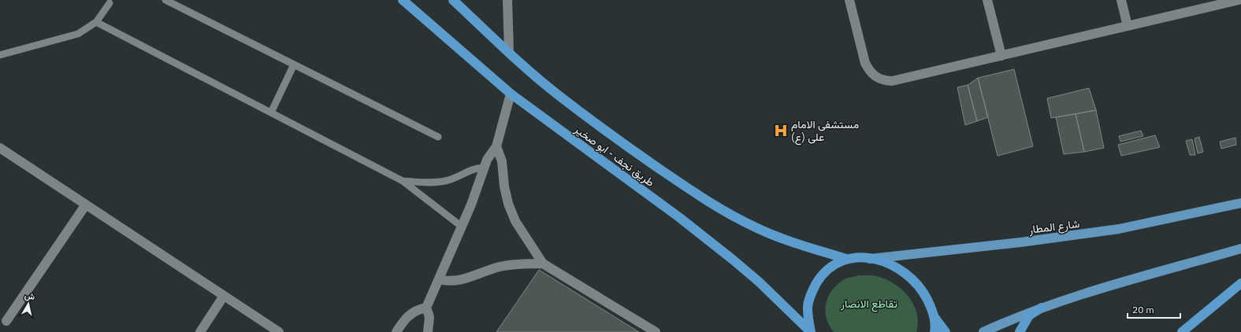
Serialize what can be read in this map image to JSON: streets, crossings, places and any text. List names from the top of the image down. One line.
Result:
{"streets":{"highway":["طريق نجف - ابو صخير"],"main road":["شارع المطار"]},"parks":["تقاطع الانصار"],"places":{"hospital":["مستشفی الامام علی (ع)"]},"scale_bar":"20 m","north":"top"}
